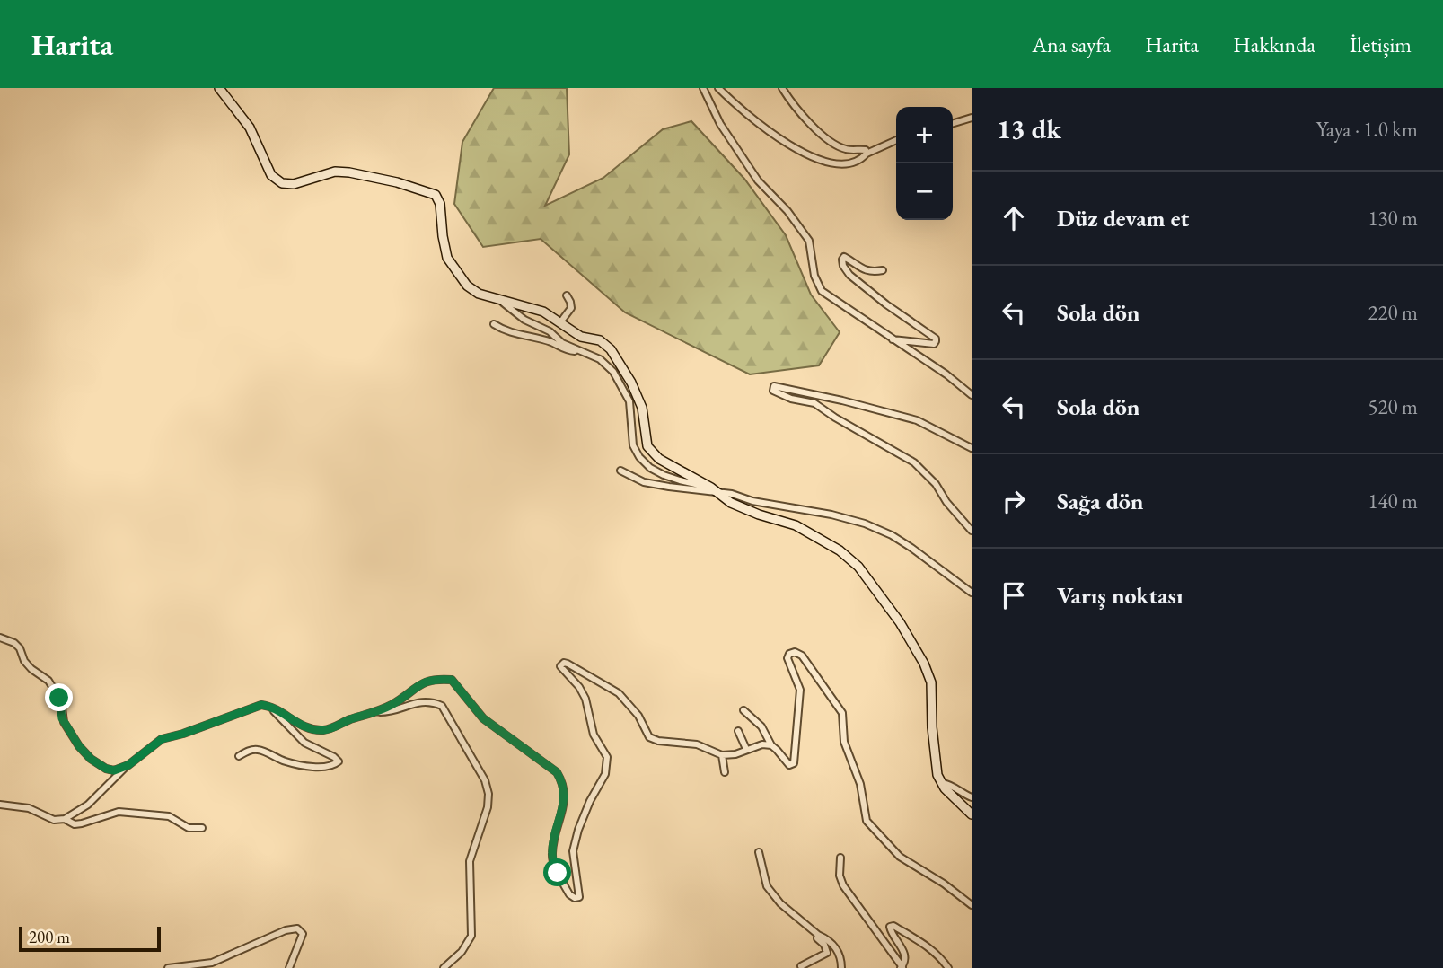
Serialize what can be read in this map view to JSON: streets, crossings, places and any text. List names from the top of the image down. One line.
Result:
{"scale_bar":"200 m","page":{"header":"Harita","nav":["Ana sayfa","Harita","Hakkında","İletişim"],"heading":["13 dk","Yaya · 1.0 km"],"map_buttons":["+","−"],"list":[["Düz devam et","130 m"],["Sola dön","220 m"],["Sola dön","520 m"],["Sağa dön","140 m"],"Varış noktası"],"scale":"200 m"}}
